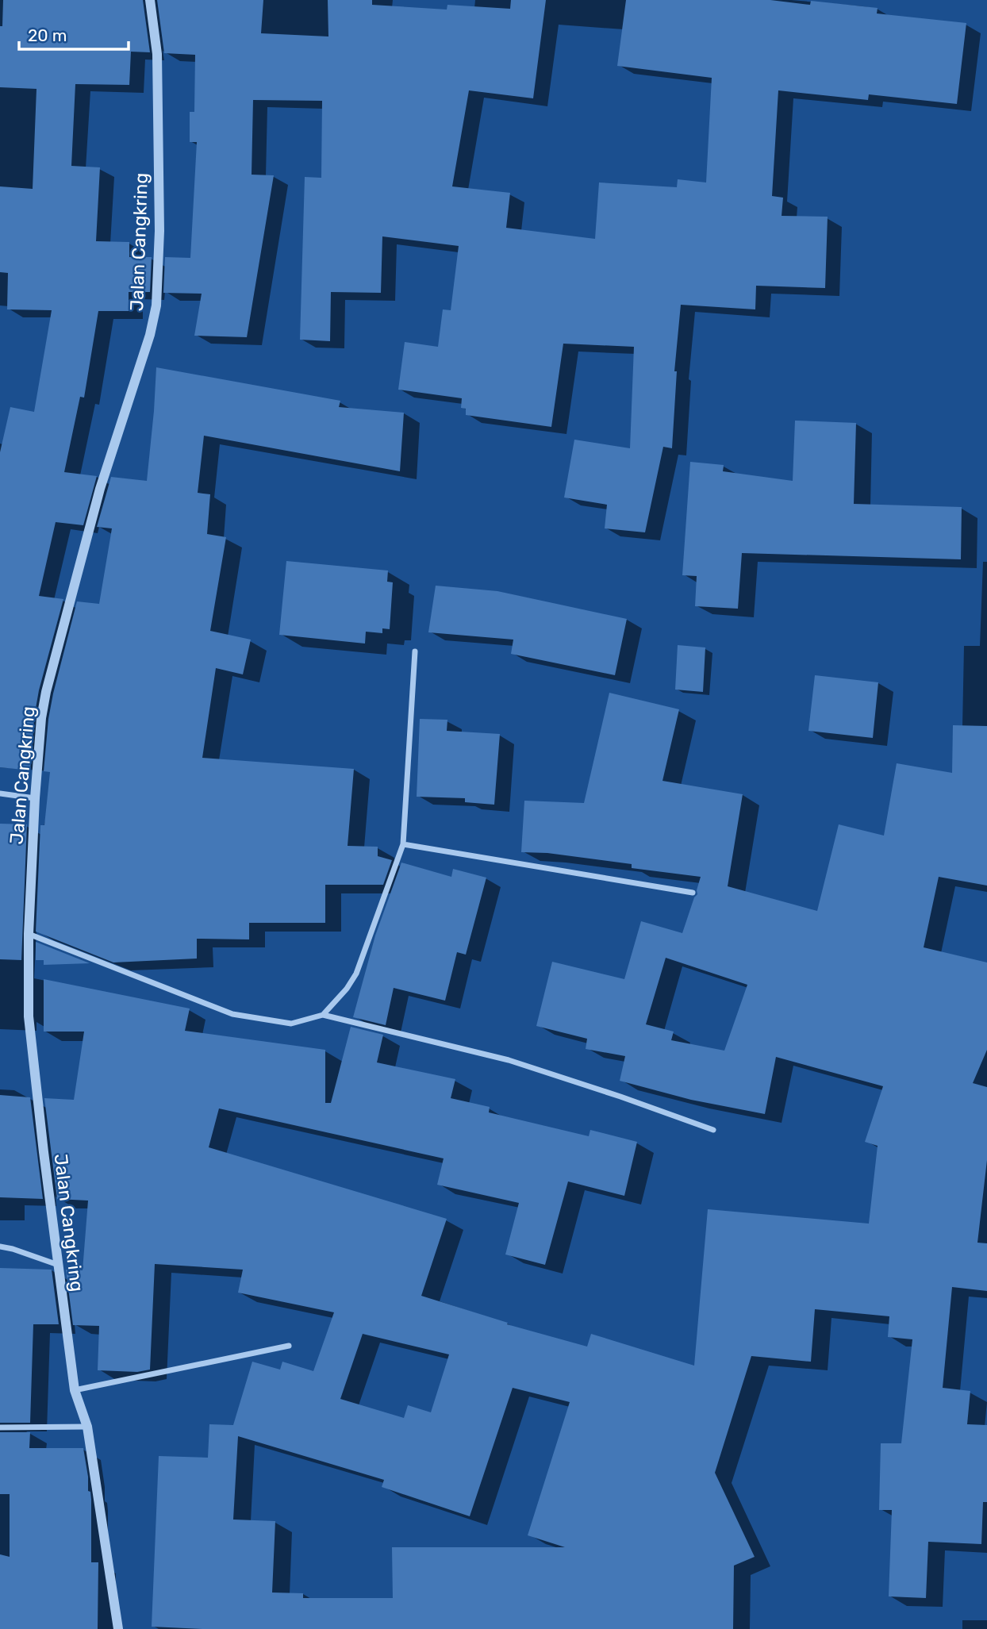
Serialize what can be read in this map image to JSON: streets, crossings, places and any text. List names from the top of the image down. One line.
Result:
{"streets":{"street":["Jalan Cangkring"]},"scale_bar":"20 m"}
